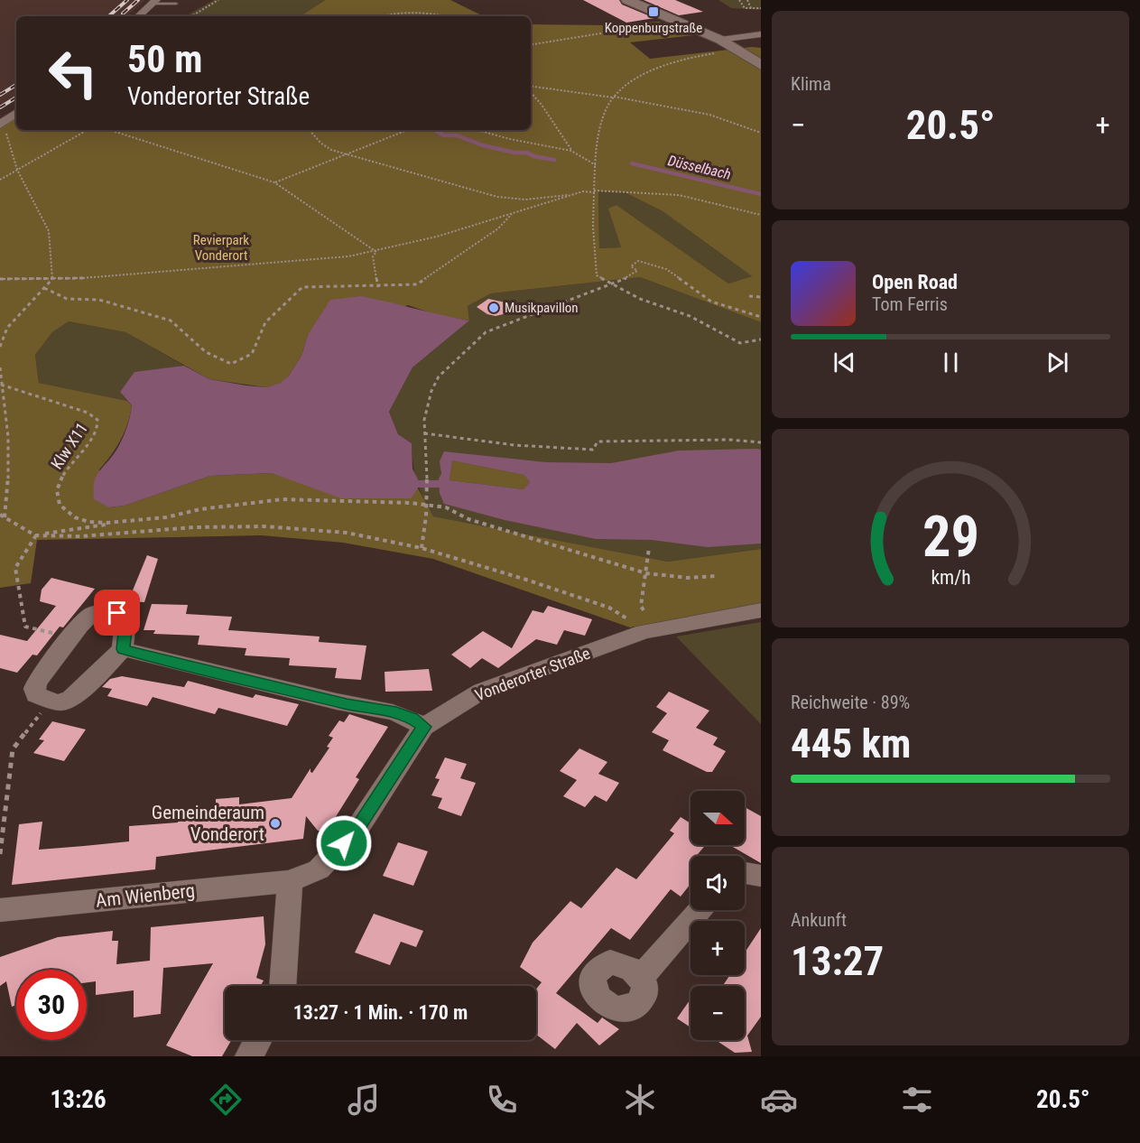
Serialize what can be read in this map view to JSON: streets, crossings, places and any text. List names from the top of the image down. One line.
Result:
{"streets":{"street":["Vonderorter Straße","Am Wienberg"],"path":["Klw X11"]},"crossings":[["Vonderorter Straße","Am Wienberg"]],"water":["Düsselbach"],"parks":["Revierpark Vonderort"],"places":{"transit":["Koppenburgstraße"],"other":["Musikpavillon","Gemeinderaum Vonderort"]},"north":"right","page":{"tile":["Klima",["Reichweite · 89%","445 km"],["Ankunft","13:27"]],"turn":["50 m","Vonderorter Straße"],"heat":["−","20.5°","+"],"song":["Open Road","Tom Ferris"],"map_buttons":["+","−"],"limit":"30","trip":"13:27 · 1 Min. · 170 m","tabs":["13:26","20.5°"],"gauge":["29","km/h"]}}
